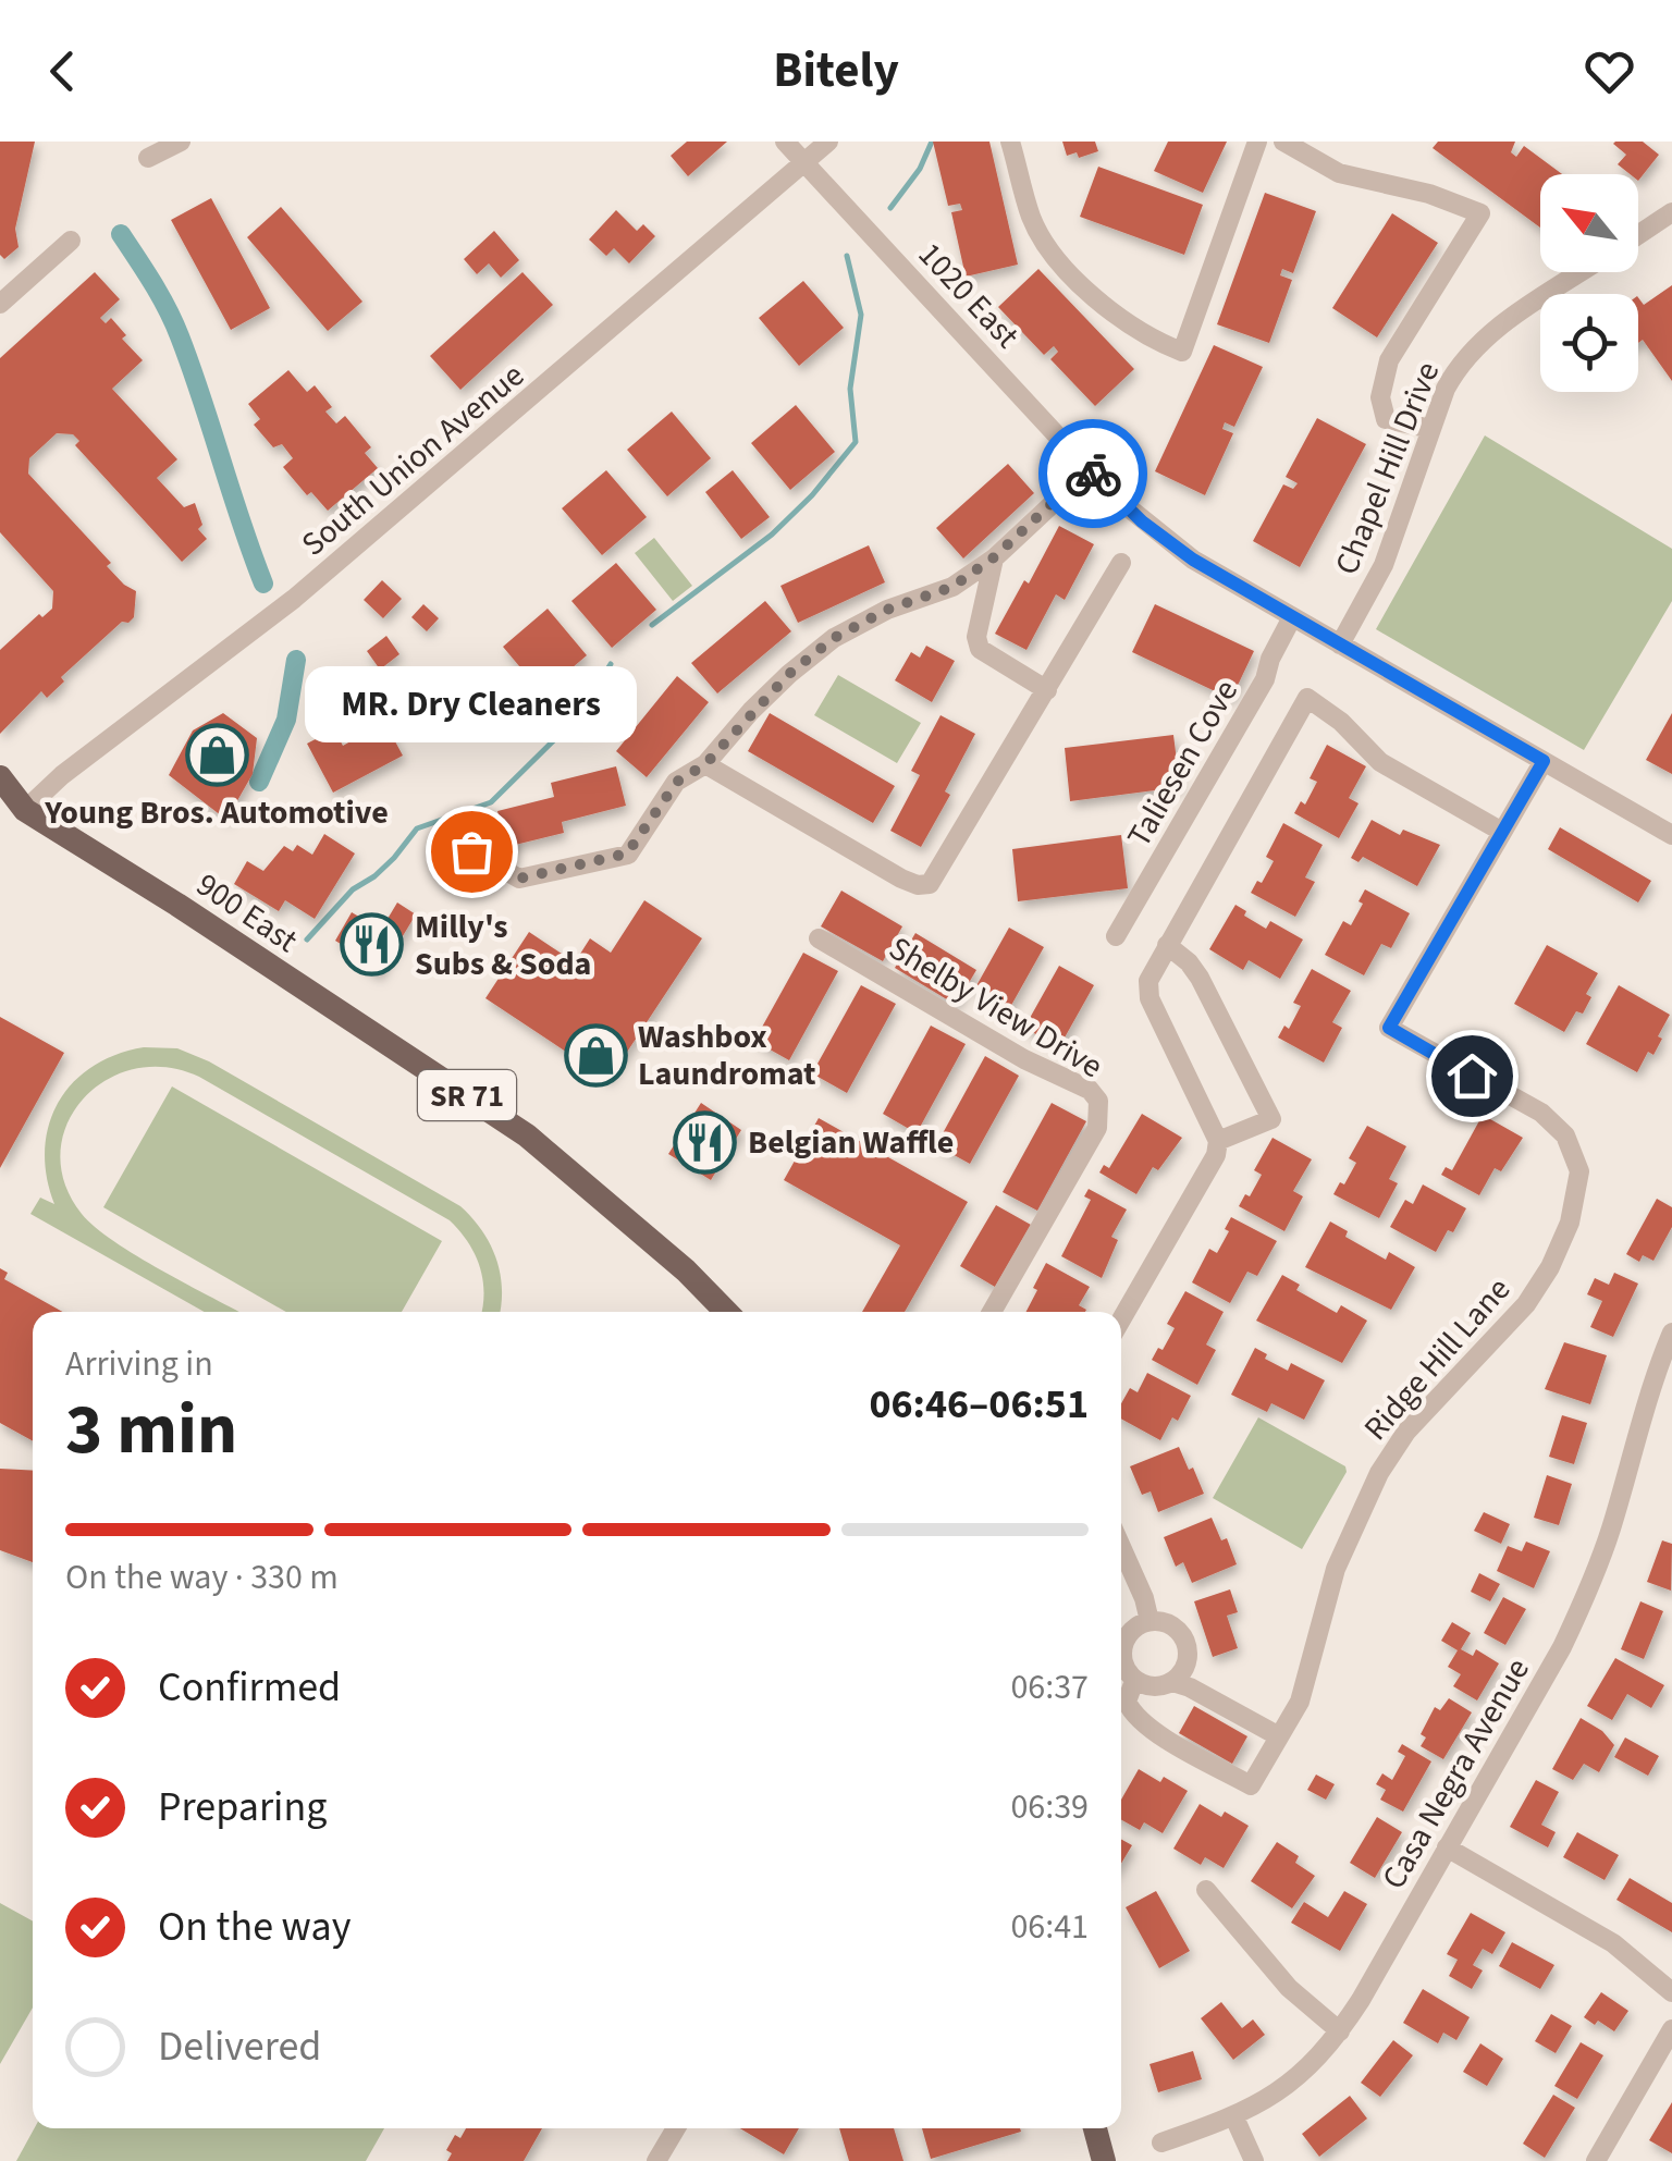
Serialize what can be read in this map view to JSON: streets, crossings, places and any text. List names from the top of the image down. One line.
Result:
{"streets":{"main road":["900 East","SR 71"],"street":["1020 East","South Union Avenue","Chapel Hill Drive","Taliesen Cove","Shelby View Drive","Ridge Hill Lane","Casa Negra Avenue"]},"crossings":[["1020 East","South Union Avenue"],["1020 East","Chapel Hill Drive"],["1020 East","Taliesen Cove"],["1020 East","Ridge Hill Lane"],["South Union Avenue","900 East"]],"places":{"shop":["Young Bros. Automotive","Washbox Laundromat"],"other":["MR. Dry Cleaners"],"restaurant":["Milly's Subs & Soda","Belgian Waffle"]},"north":"top left","page":{"header":"Bitely","bubble":"MR. Dry Cleaners","heading":["3 min","Arriving in","06:46–06:51"],"bar":"On the way · 330 m","list":[["Confirmed","06:37"],["Preparing","06:39"],["On the way","06:41"],"Delivered"]}}
